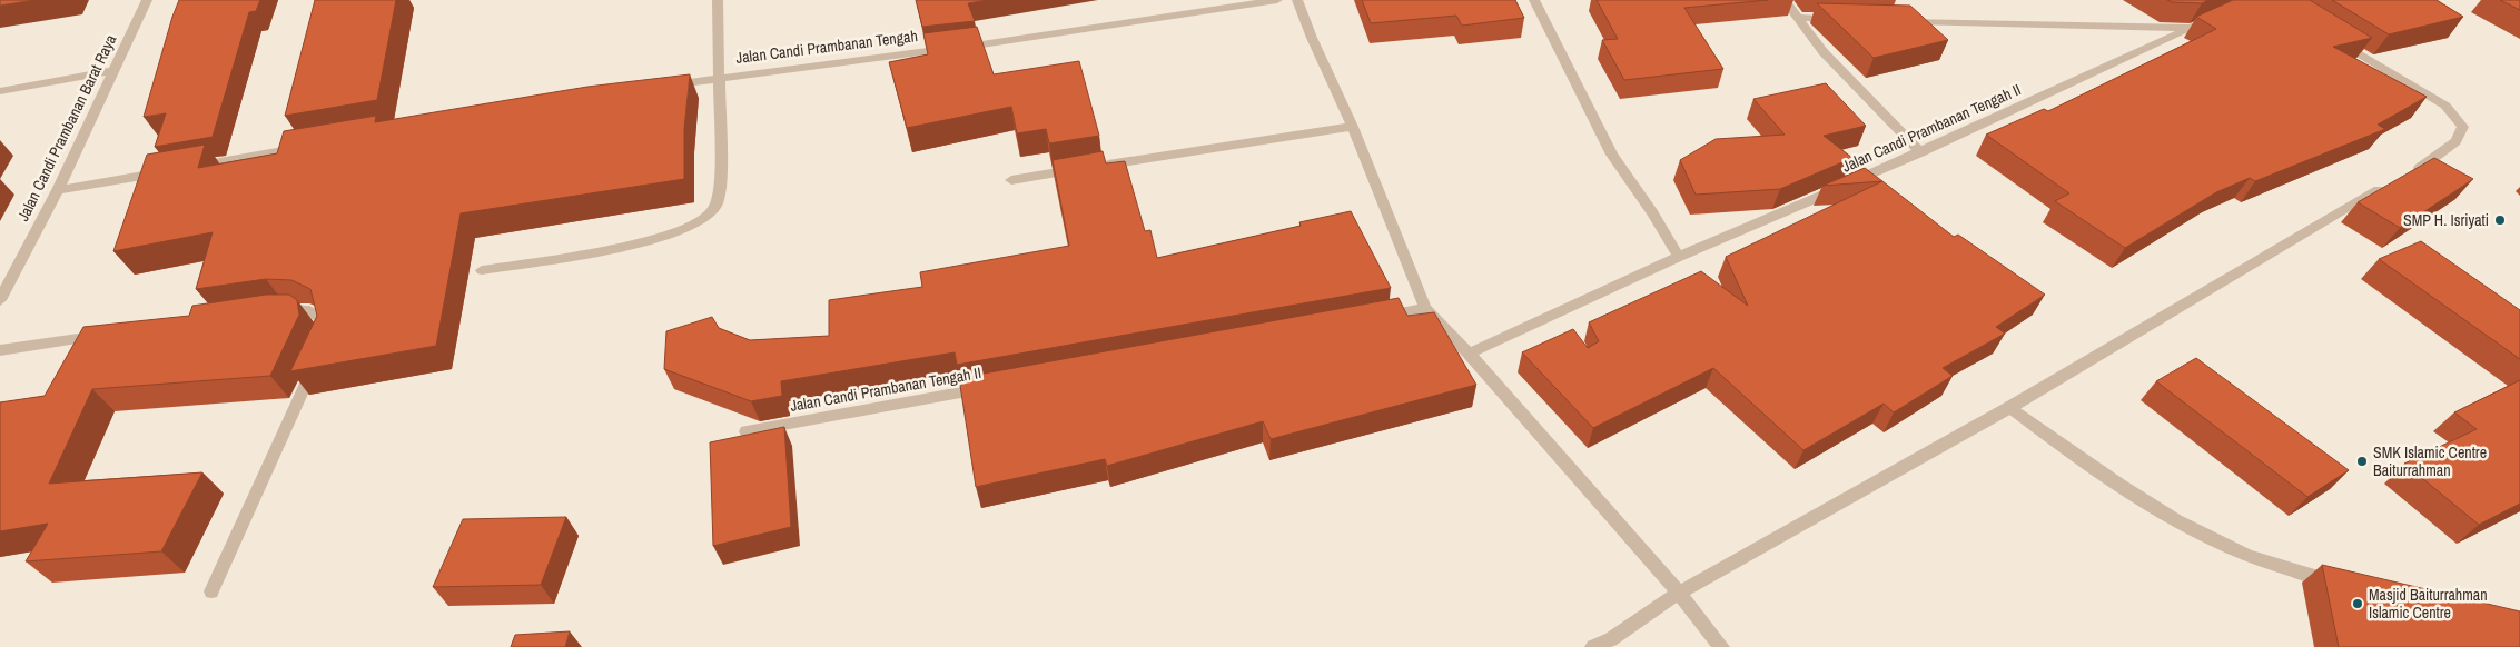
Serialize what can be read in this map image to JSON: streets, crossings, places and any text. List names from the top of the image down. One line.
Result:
{"streets":{"street":["Jalan Candi Prambanan Tengah","Jalan Candi Prambanan Barat Raya","Jalan Candi Prambanan Tengah II"]},"places":["SMP H. Isriyati","SMK Islamic Centre Baiturrahman","Masjid Baiturrahman Islamic Centre"]}
